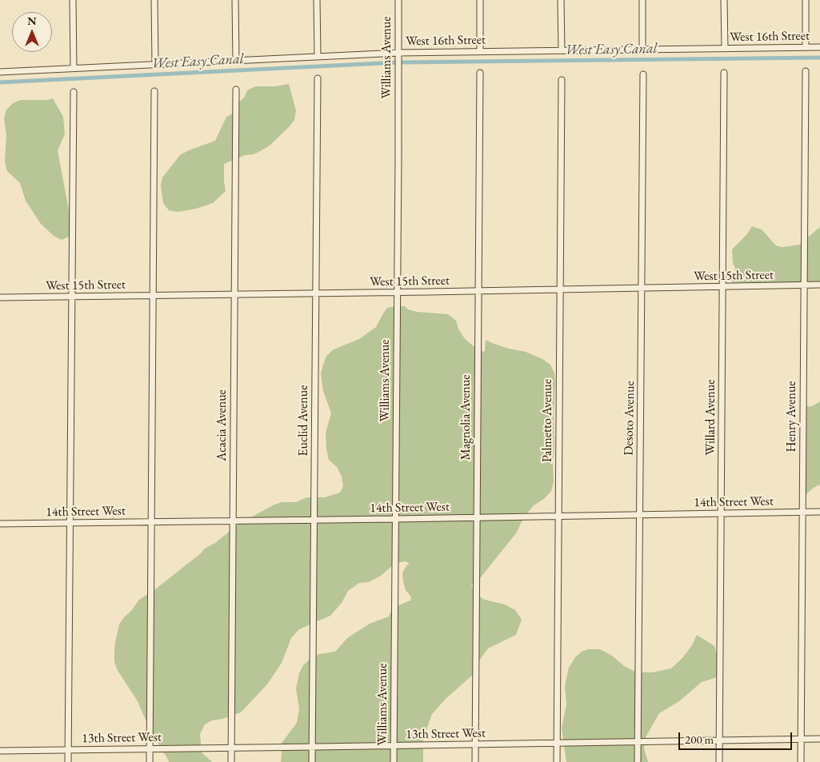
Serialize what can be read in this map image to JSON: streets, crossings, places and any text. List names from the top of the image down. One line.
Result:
{"streets":{"street":["West 16th Street","Williams Avenue","West 15th Street","Henry Avenue","Magnolia Avenue","Willard Avenue","Desoto Avenue","Euclid Avenue","Palmetto Avenue","Acacia Avenue","14th Street West","13th Street West"]},"crossings":[["West 16th Street","Williams Avenue"],["Williams Avenue","West 15th Street"],["Williams Avenue","14th Street West"],["Williams Avenue","13th Street West"],["West 15th Street","Henry Avenue"],["West 15th Street","Magnolia Avenue"],["West 15th Street","Willard Avenue"],["West 15th Street","Desoto Avenue"],["West 15th Street","Euclid Avenue"],["West 15th Street","Palmetto Avenue"],["West 15th Street","Acacia Avenue"],["Henry Avenue","14th Street West"],["Henry Avenue","13th Street West"],["Magnolia Avenue","14th Street West"],["Magnolia Avenue","13th Street West"],["Willard Avenue","14th Street West"],["Willard Avenue","13th Street West"],["Desoto Avenue","14th Street West"],["Desoto Avenue","13th Street West"],["Euclid Avenue","14th Street West"],["Euclid Avenue","13th Street West"],["Palmetto Avenue","14th Street West"],["Palmetto Avenue","13th Street West"],["Acacia Avenue","14th Street West"],["Acacia Avenue","13th Street West"]],"water":["West Easy Canal"],"scale_bar":"200 m","north":"top"}
